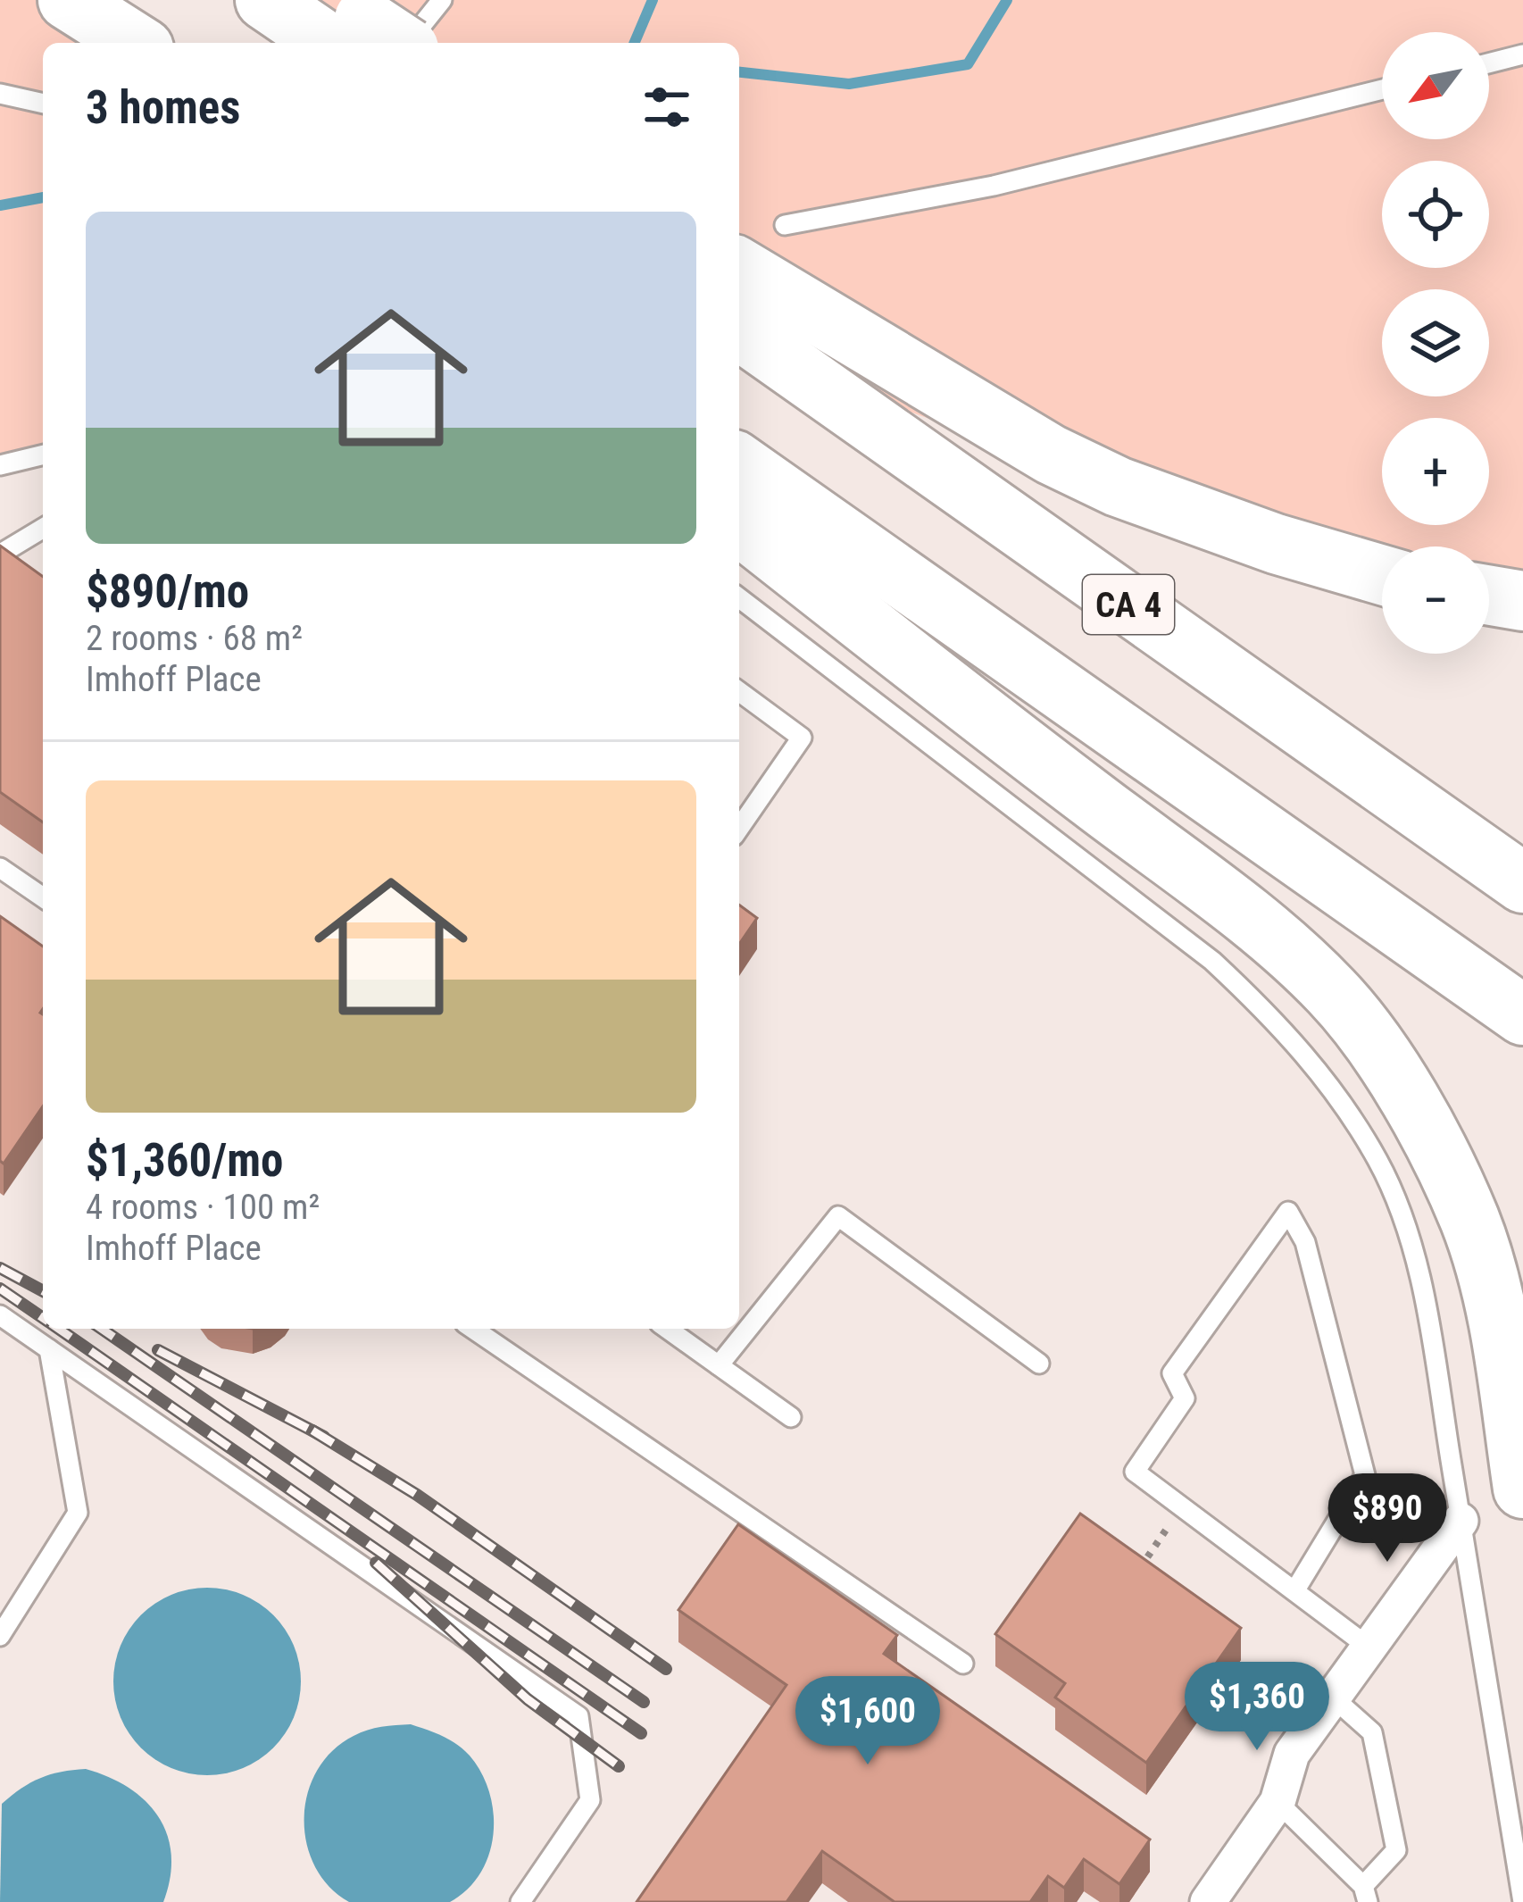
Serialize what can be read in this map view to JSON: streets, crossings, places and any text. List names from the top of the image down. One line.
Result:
{"streets":{"highway":["CA 4"]},"north":"bottom left","page":{"map_buttons":["+","−"],"heading":"3 homes","list":[{"name":"$890/mo","note":"2 rooms · 68 m² · Imhoff Place"},{"name":"$1,360/mo","note":"4 rooms · 100 m² · Imhoff Place"}],"price":["$890","$1,360","$1,600"]}}
